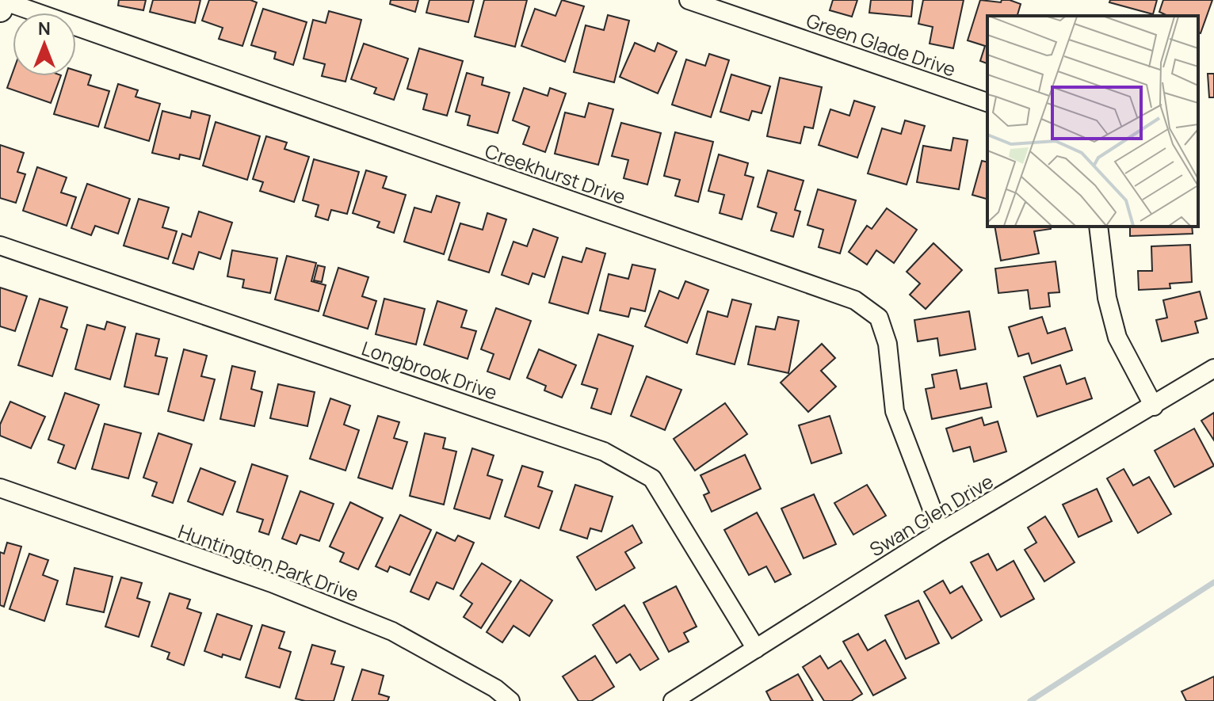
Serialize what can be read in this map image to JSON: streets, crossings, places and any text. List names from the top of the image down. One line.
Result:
{"streets":{"street":["Green Glade Drive","Creekhurst Drive","Longbrook Drive","Swan Glen Drive","Huntington Park Drive"]},"crossings":[["Creekhurst Drive","Swan Glen Drive"],["Longbrook Drive","Swan Glen Drive"]],"north":"top"}
